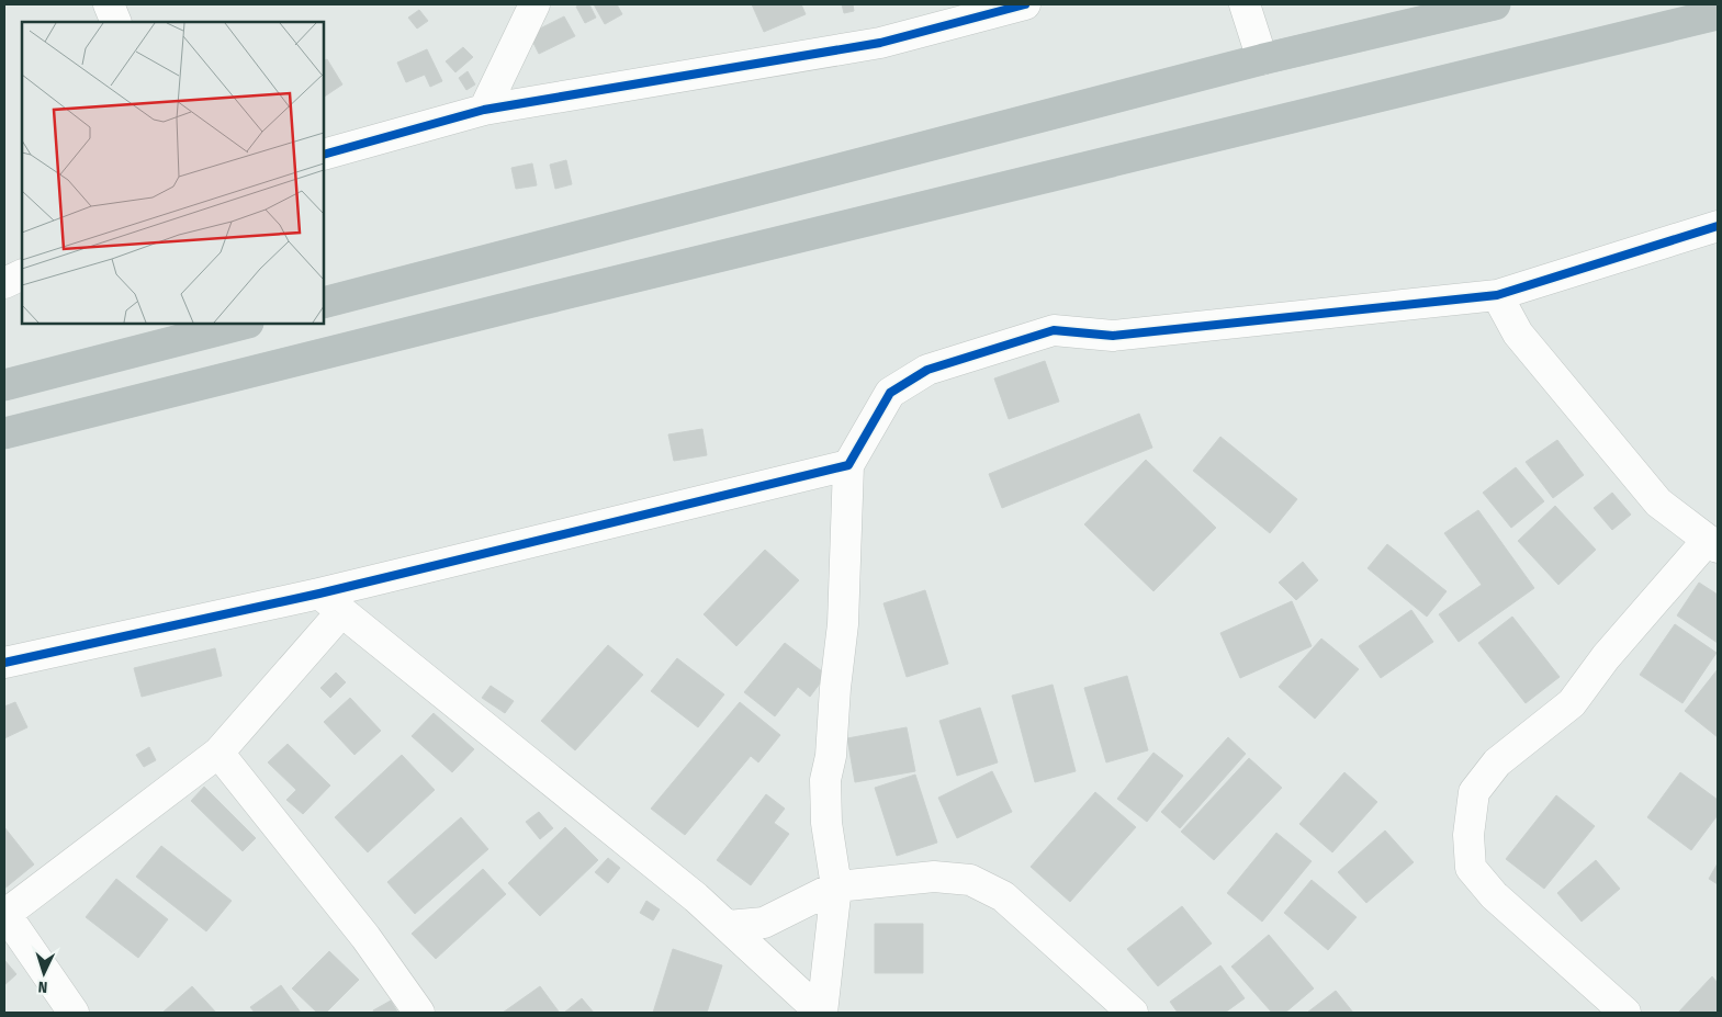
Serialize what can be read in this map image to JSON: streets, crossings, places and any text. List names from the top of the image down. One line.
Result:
{"north":"bottom"}
